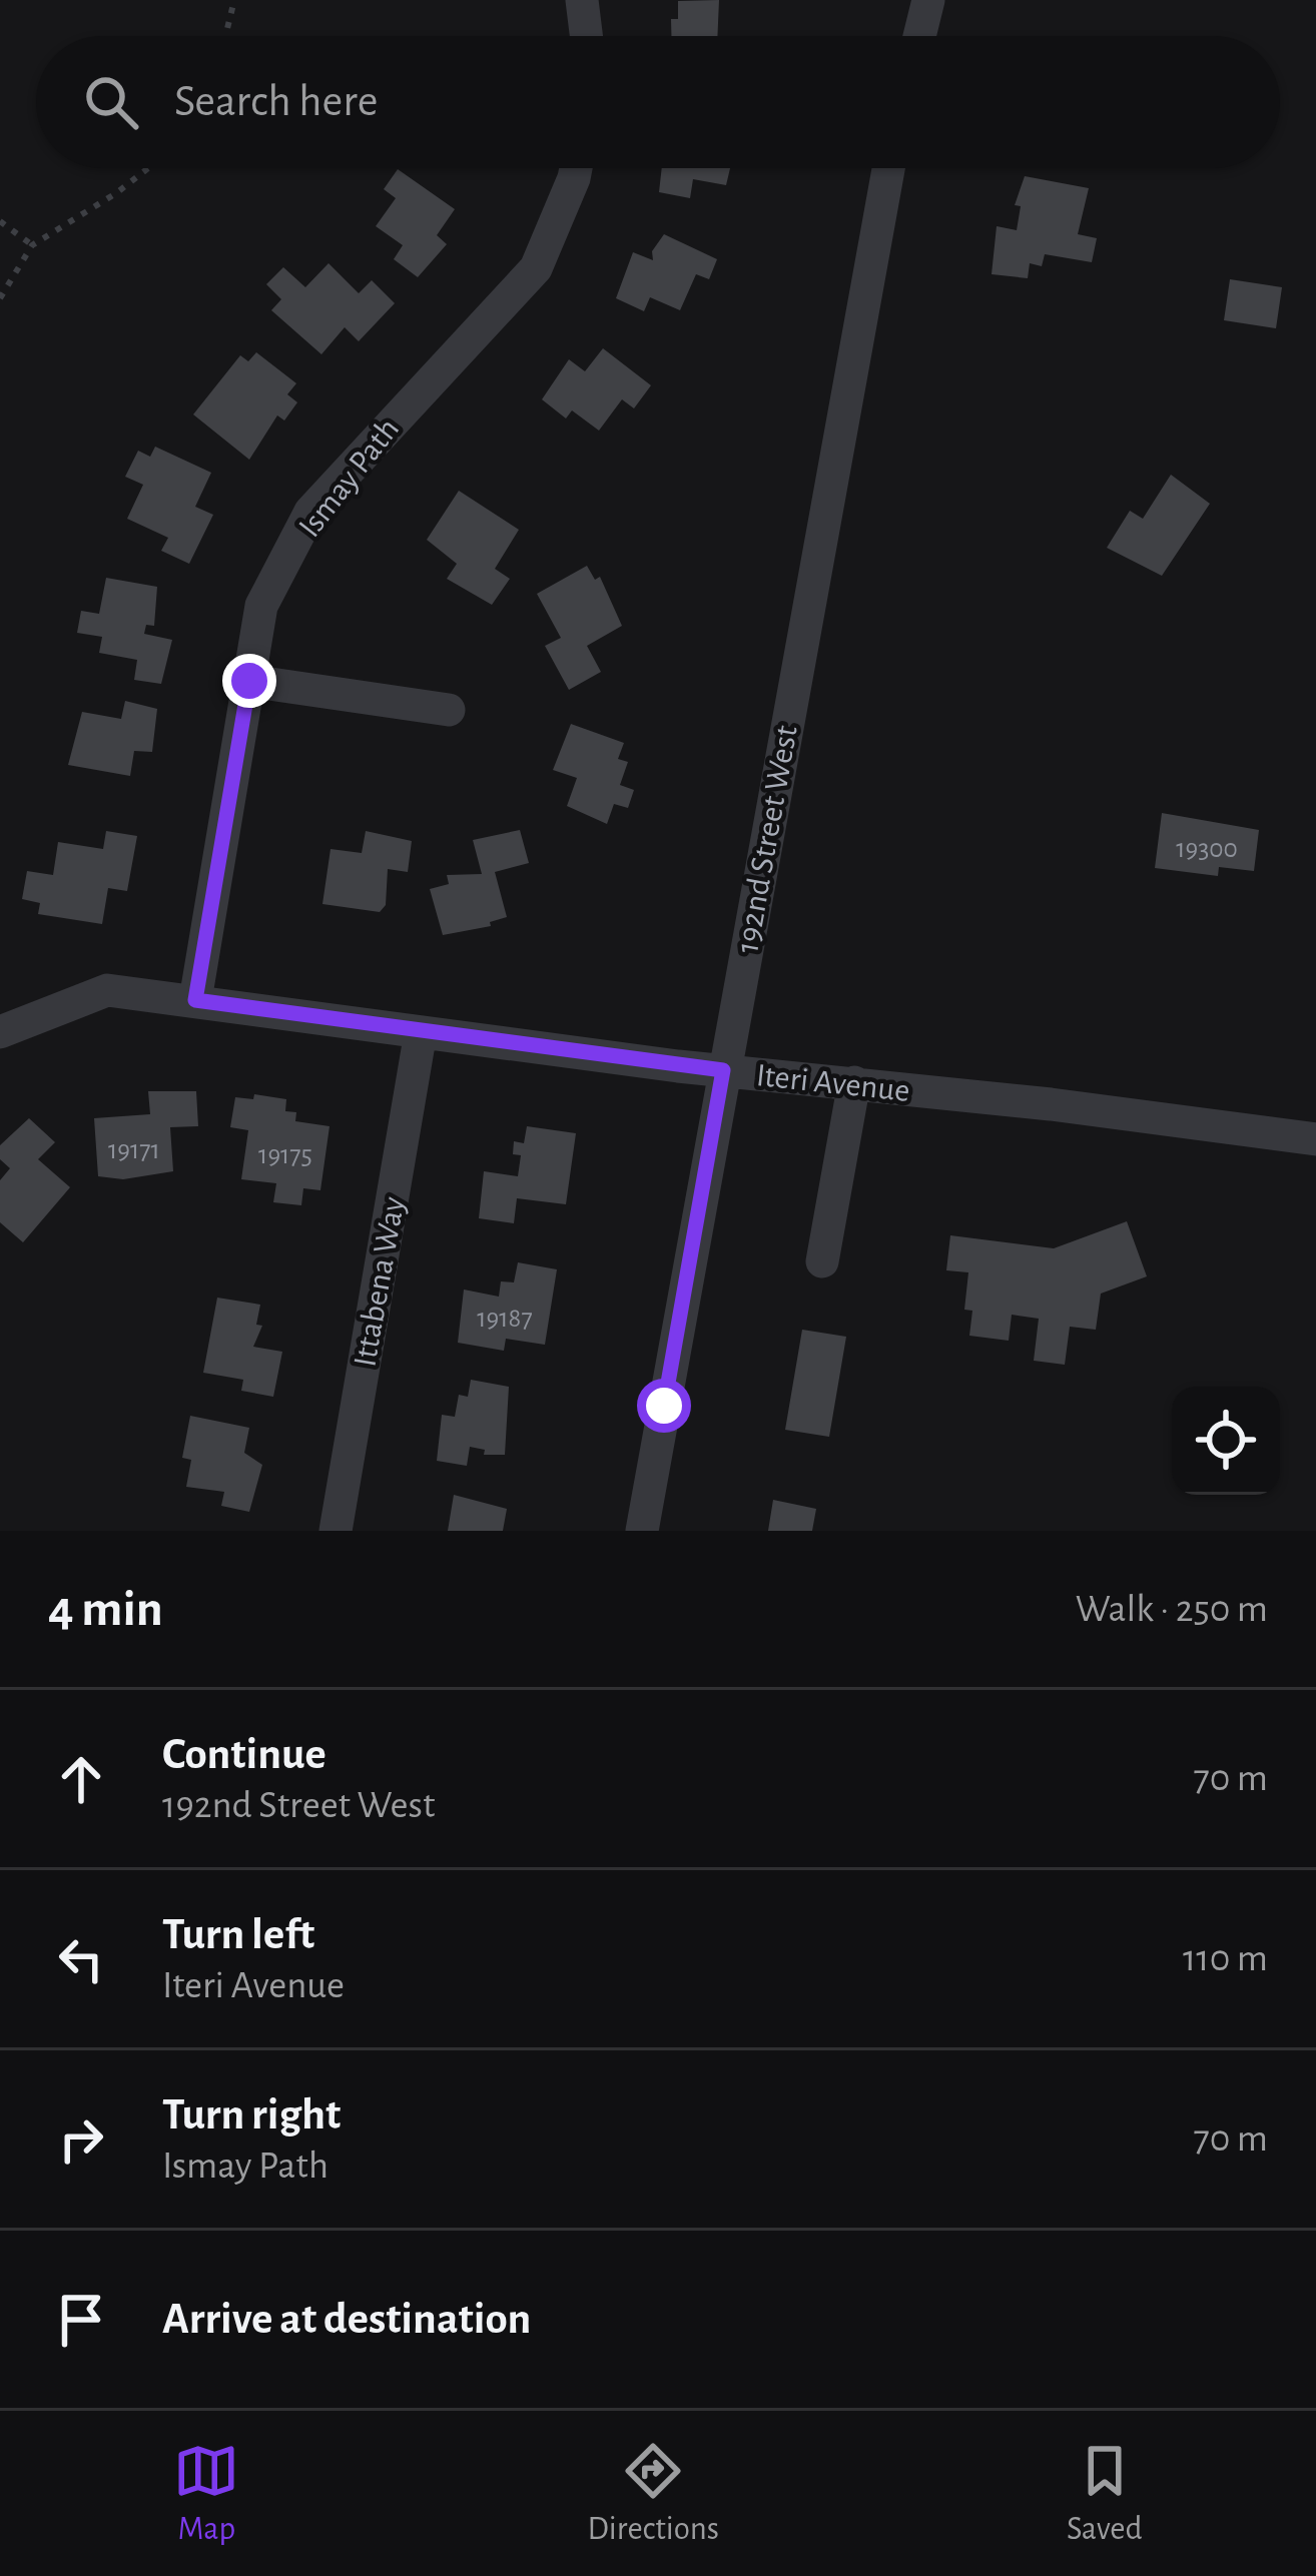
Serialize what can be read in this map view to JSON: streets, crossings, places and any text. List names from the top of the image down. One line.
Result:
{"streets":{"street":["Ismay Path","192nd Street West","Iteri Avenue","Ittabena Way"]},"crossings":[["Ismay Path","Iteri Avenue"],["192nd Street West","Iteri Avenue"],["Iteri Avenue","Ittabena Way"]],"house_numbers":["19300","19171","19175","19187"],"page":{"search":"Search here","heading":["4 min","Walk · 250 m"],"list":[["Continue","192nd Street West","70 m"],["Turn left","Iteri Avenue","110 m"],["Turn right","Ismay Path","70 m"],"Arrive at destination"],"nav":["Map","Directions","Saved"]}}
